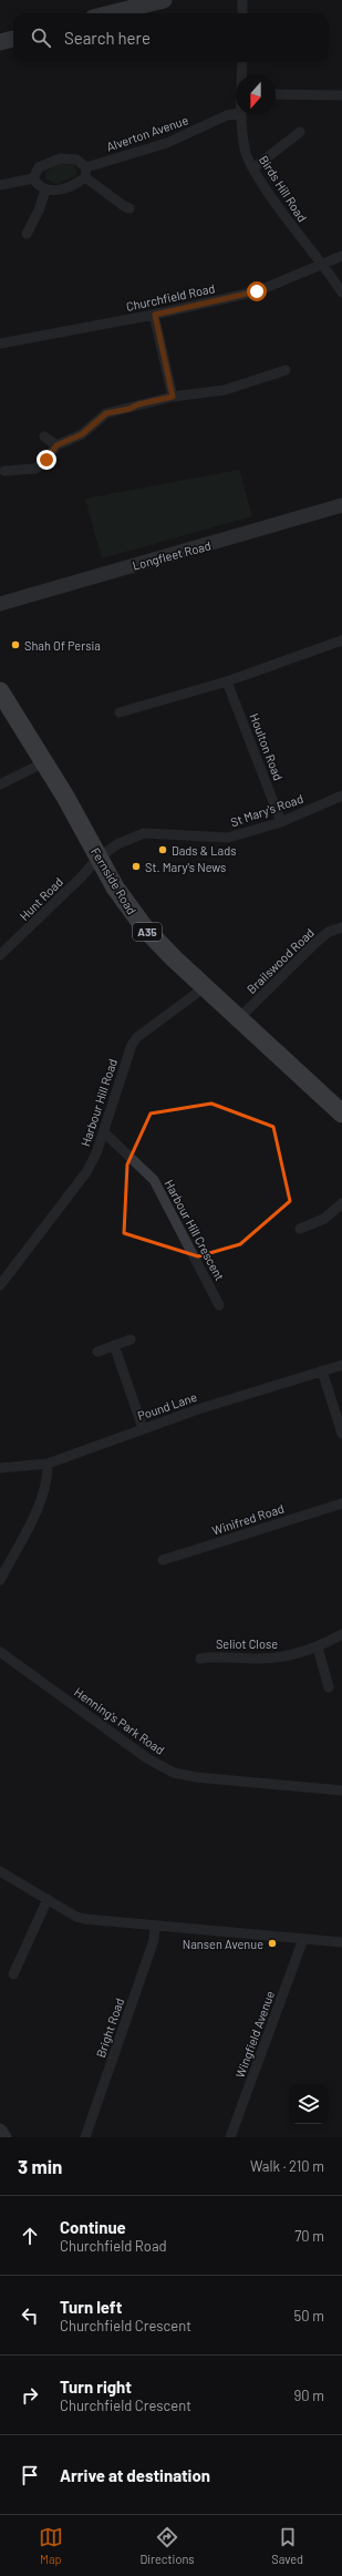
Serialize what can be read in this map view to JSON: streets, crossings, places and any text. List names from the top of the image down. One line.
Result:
{"streets":{"highway":["Fernside Road","A35"],"main road":["Longfleet Road"],"street":["Alverton Avenue","Birds Hill Road","Churchfield Road","Houlton Road","St Mary's Road","Hunt Road","Brailswood Road","Harbour Hill Road","Harbour Hill Crescent","Pound Lane","Winifred Road","Seliot Close","Henning's Park Road","Bright Road","Wingfield Avenue"]},"crossings":[["Birds Hill Road","Churchfield Road"],["Houlton Road","St Mary's Road"],["St Mary's Road","Fernside Road"],["St Mary's Road","Hunt Road"],["Fernside Road","Hunt Road"],["Fernside Road","Brailswood Road"],["Fernside Road","Harbour Hill Road"],["Harbour Hill Road","Harbour Hill Crescent"]],"places":["Shah Of Persia","Dads & Lads","St. Mary's News","Nansen Avenue"],"north":"bottom","page":{"search":"Search here","heading":["3 min","Walk · 210 m"],"list":[["Continue","Churchfield Road","70 m"],["Turn left","Churchfield Crescent","50 m"],["Turn right","Churchfield Crescent","90 m"],"Arrive at destination"],"nav":["Map","Directions","Saved"]}}
